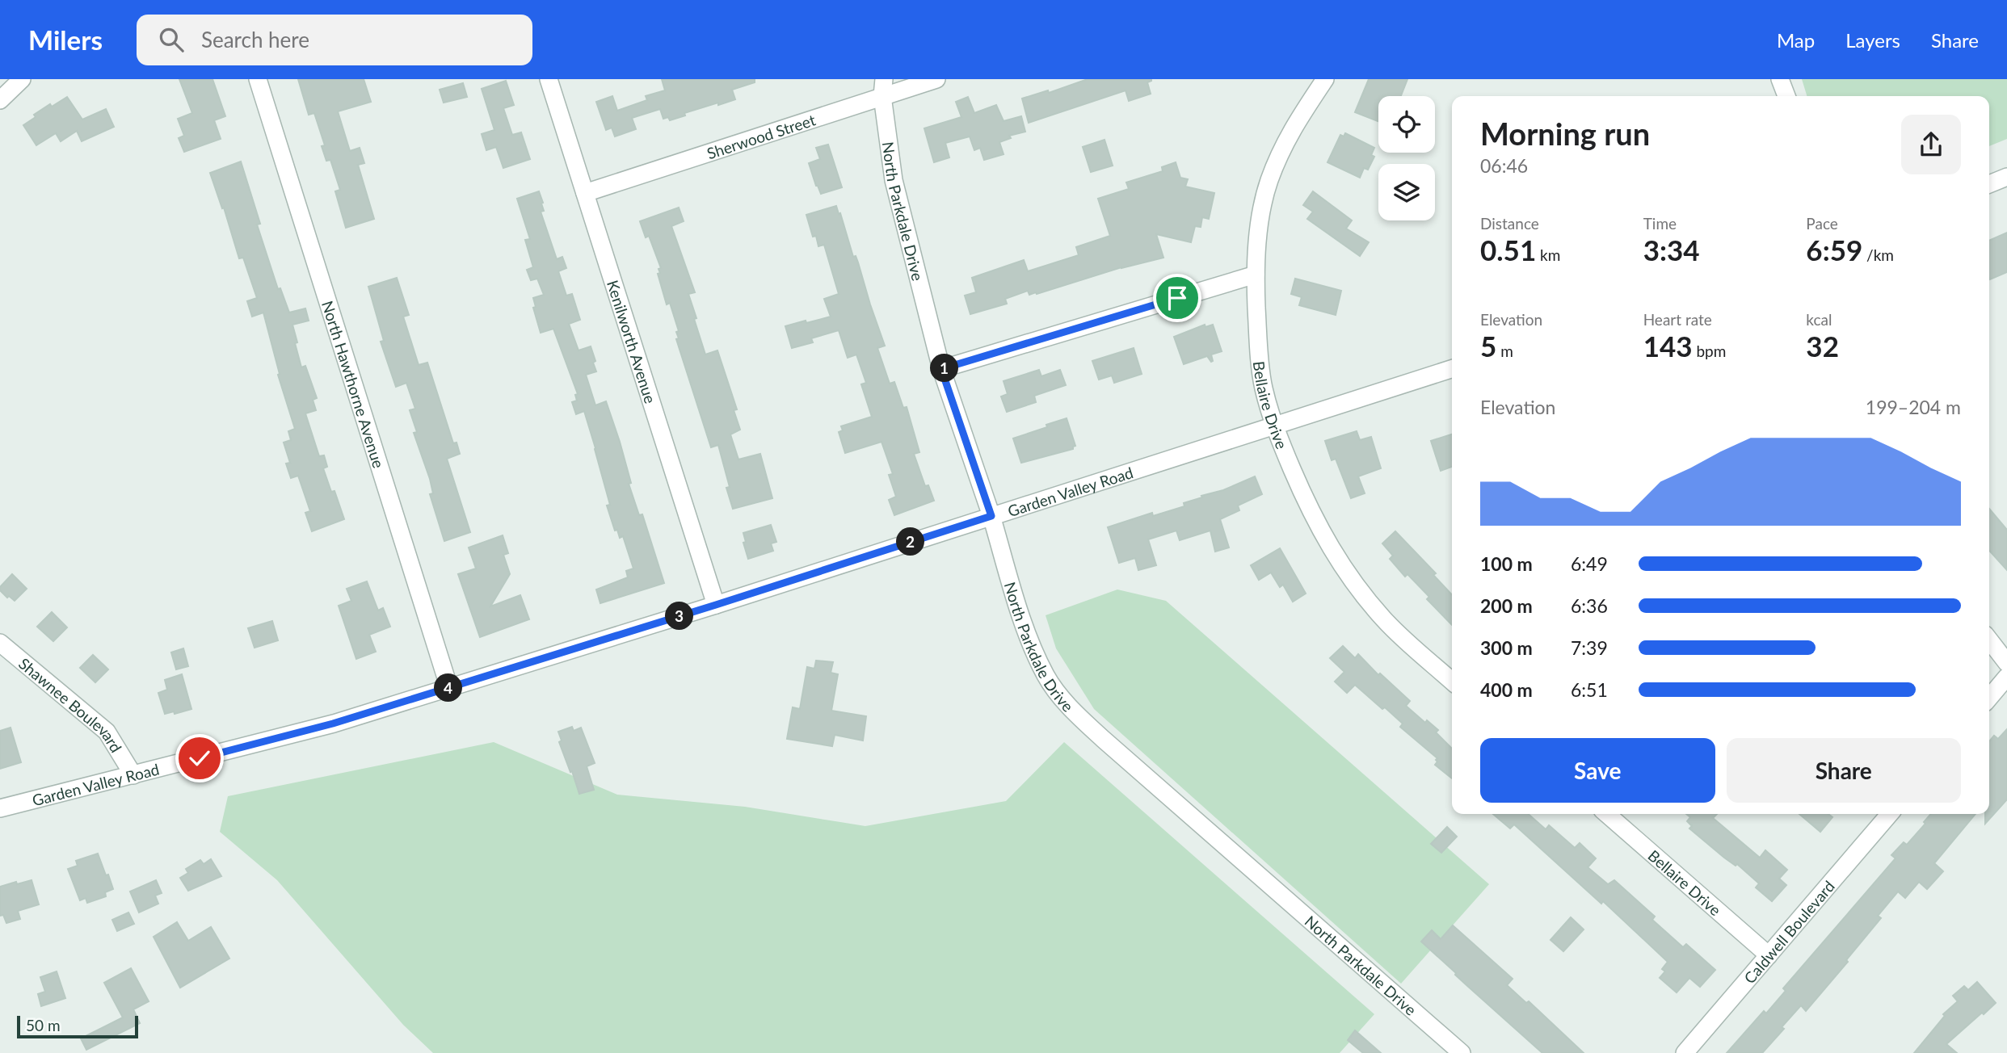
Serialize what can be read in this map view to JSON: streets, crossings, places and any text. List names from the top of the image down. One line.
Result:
{"streets":{"street":["Sherwood Street","North Parkdale Drive","Kenilworth Avenue","North Hawthorne Avenue","Bellaire Drive","Garden Valley Road","Shawnee Boulevard","Caldwell Boulevard"]},"crossings":[["Sherwood Street","North Parkdale Drive"],["Sherwood Street","Kenilworth Avenue"],["North Parkdale Drive","Garden Valley Road"],["Kenilworth Avenue","Garden Valley Road"],["North Hawthorne Avenue","Garden Valley Road"],["Bellaire Drive","Garden Valley Road"],["Bellaire Drive","Caldwell Boulevard"],["Garden Valley Road","Shawnee Boulevard"]],"scale_bar":"50 m","page":{"header":"Milers","search":"Search here","nav":["Map","Layers","Share"],"heading":["Morning run","06:46"],"stats":[["Distance","0.51 km"],["Time","3:34"],["Pace","6:59 /km"],["Elevation","5 m"],["Heart rate","143 bpm"],["kcal","32"]],"pins":["1","2","3","4"],"chart":["Elevation","199–204 m"],"list":[{"name":"100 m","note":"6:49"},{"name":"200 m","note":"6:36"},{"name":"300 m","note":"7:39"},{"name":"400 m","note":"6:51"}],"buttons":["Save","Share"],"scale":"50 m"}}
